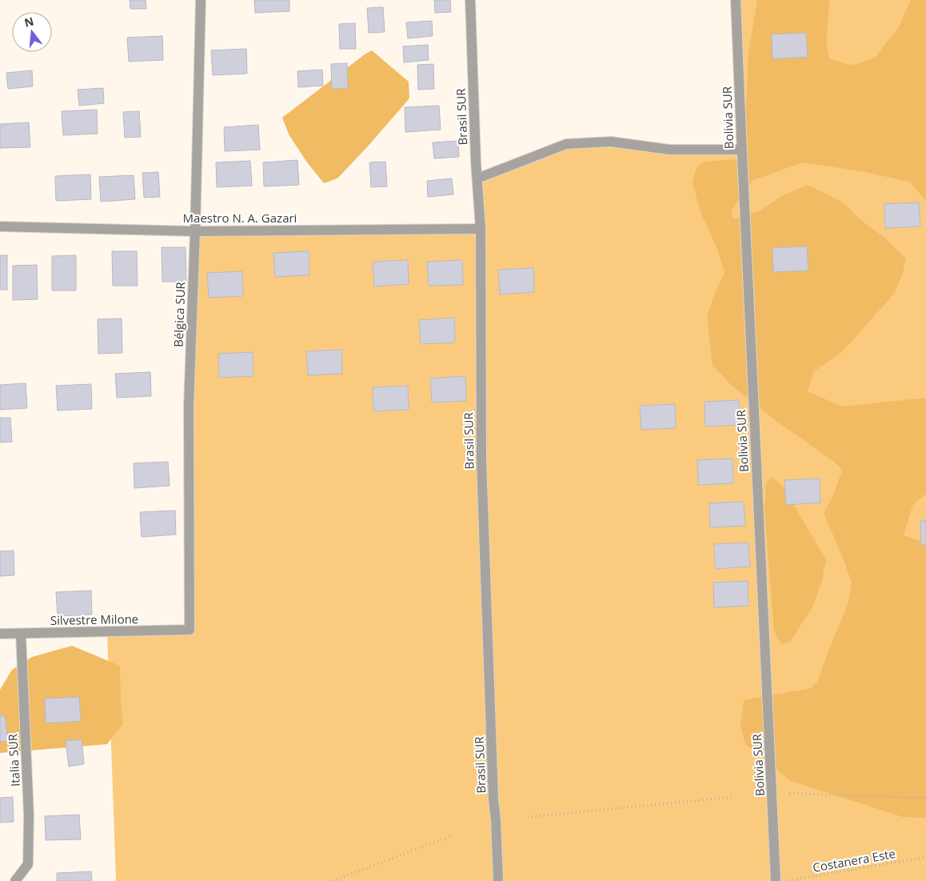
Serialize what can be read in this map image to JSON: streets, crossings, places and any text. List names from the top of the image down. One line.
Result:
{"streets":{"street":["Brasil SUR","Bolivia SUR","Maestro N. A. Gazari","Bélgica SUR","Silvestre Milone","Italia SUR"],"path":["Costanera Este"]},"crossings":[["Brasil SUR","Maestro N. A. Gazari"],["Maestro N. A. Gazari","Bélgica SUR"],["Bélgica SUR","Silvestre Milone"],["Silvestre Milone","Italia SUR"]],"north":"top"}
